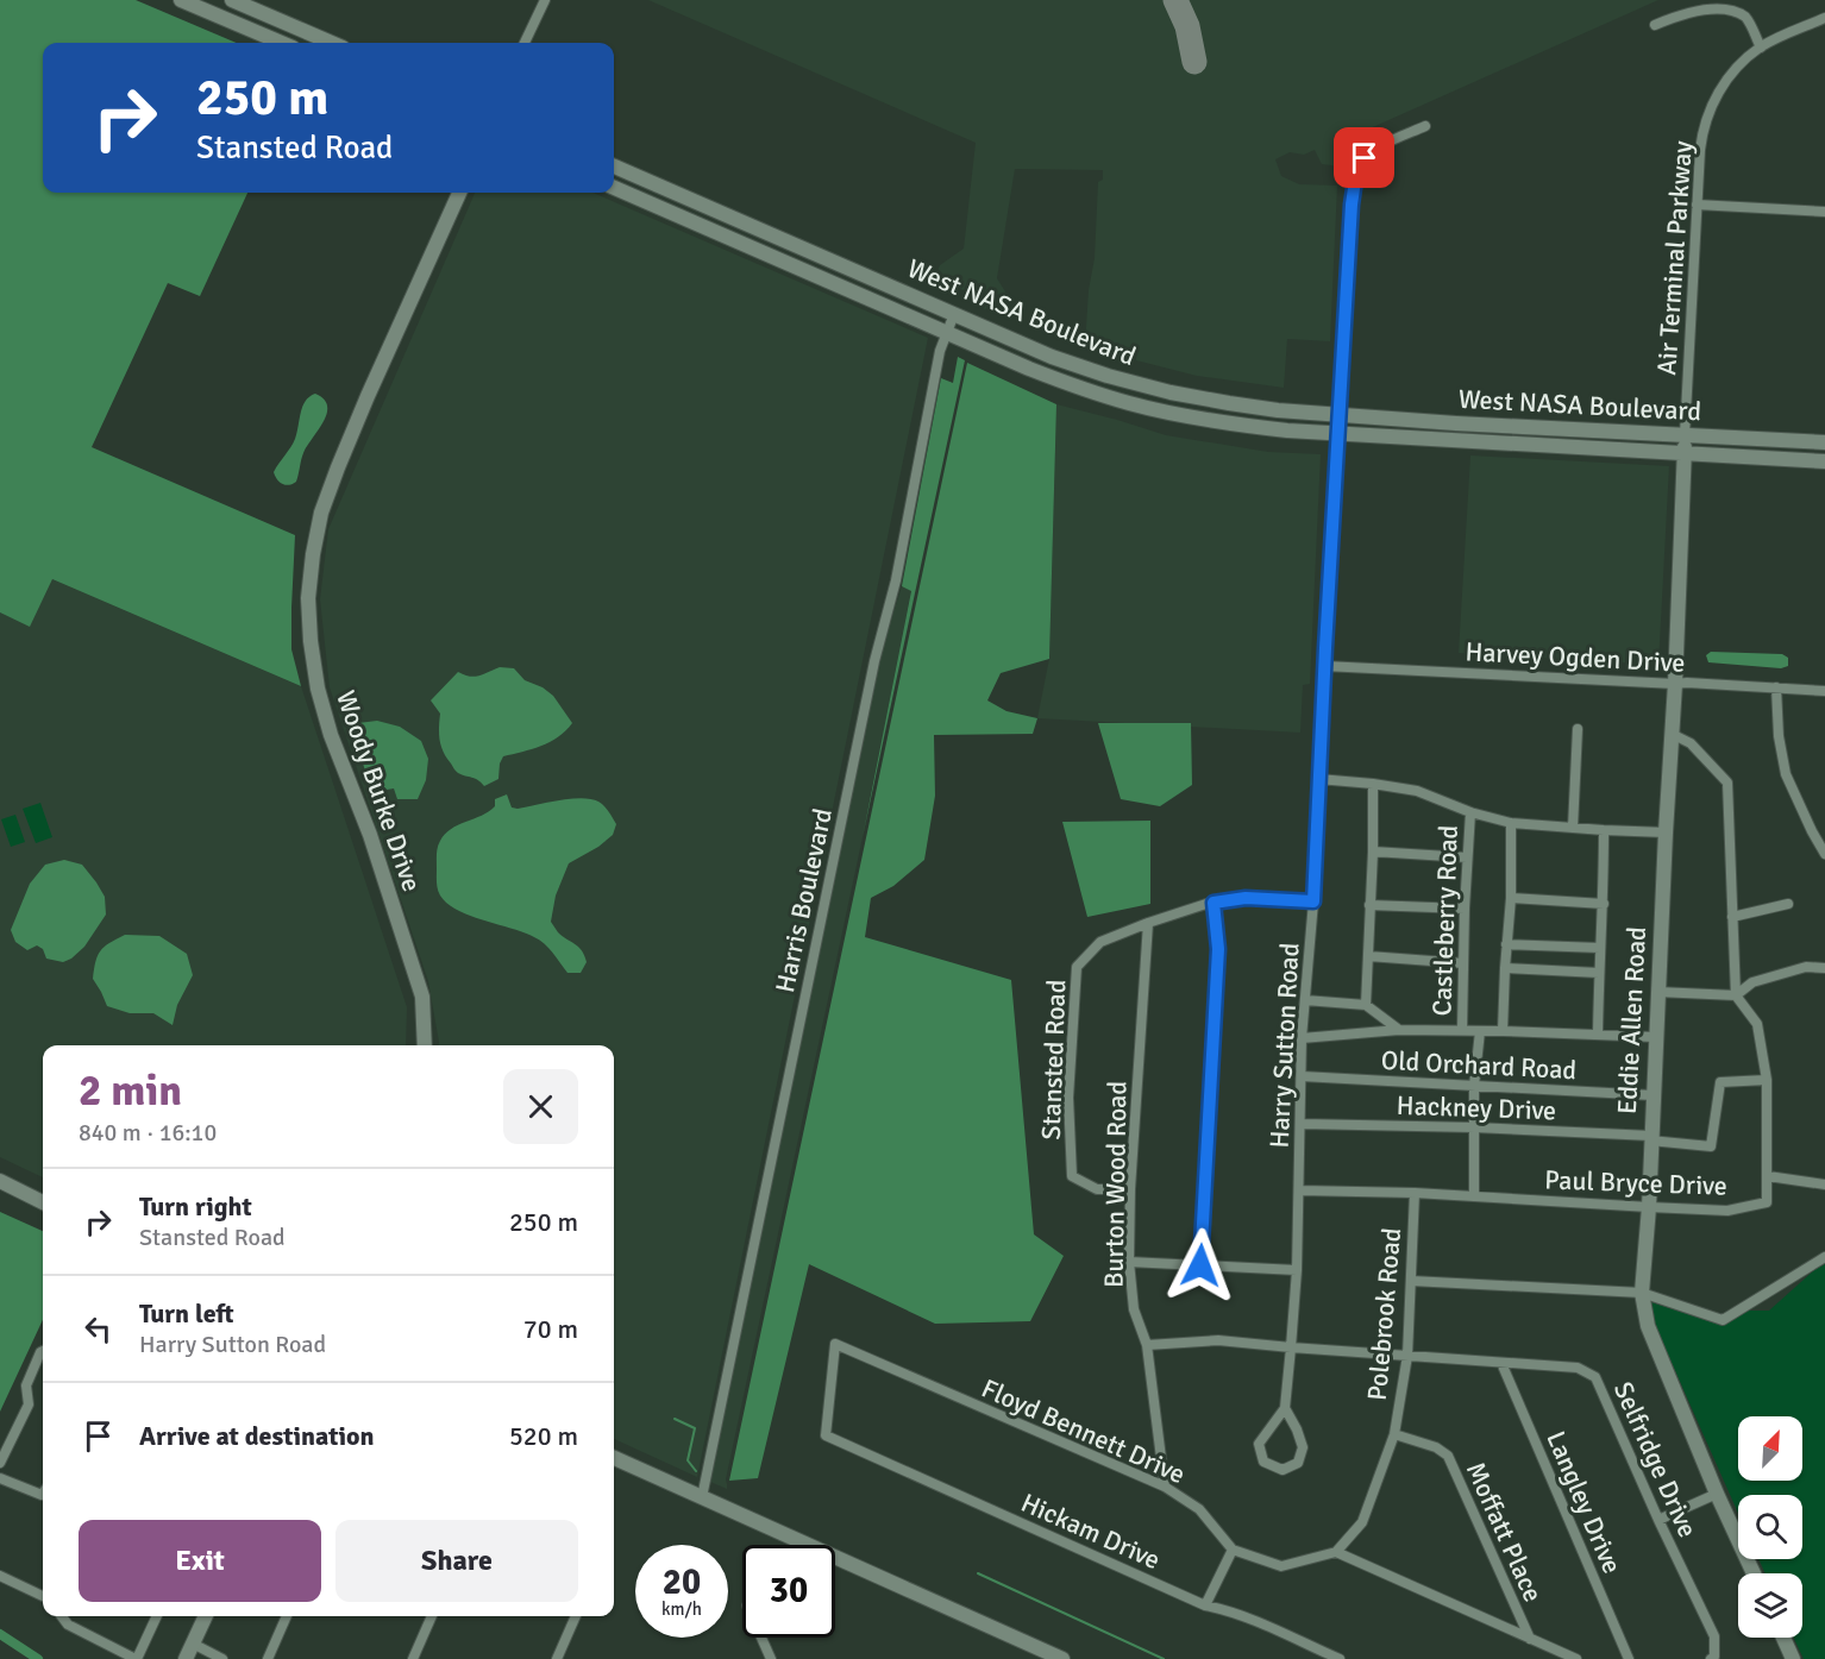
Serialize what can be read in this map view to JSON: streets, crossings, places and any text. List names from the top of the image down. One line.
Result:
{"streets":{"main road":["West NASA Boulevard","Woody Burke Drive","Eddie Allen Road"],"street":["Air Terminal Parkway","Harvey Ogden Drive","Harris Boulevard","Castleberry Road","Harry Sutton Road","Stansted Road","Old Orchard Road","Hackney Drive","Paul Bryce Drive","Burton Wood Road","Polebrook Road","Floyd Bennett Drive","Selfridge Drive","Langley Drive","Hickam Drive","Moffatt Place"]},"crossings":[["Air Terminal Parkway","West NASA Boulevard"],["Air Terminal Parkway","Eddie Allen Road"],["West NASA Boulevard","Harris Boulevard"],["West NASA Boulevard","Eddie Allen Road"],["West NASA Boulevard","Harry Sutton Road"],["Harvey Ogden Drive","Eddie Allen Road"],["Harvey Ogden Drive","Harry Sutton Road"],["Eddie Allen Road","Old Orchard Road"],["Eddie Allen Road","Hackney Drive"],["Eddie Allen Road","Paul Bryce Drive"],["Harry Sutton Road","Stansted Road"],["Harry Sutton Road","Old Orchard Road"],["Harry Sutton Road","Hackney Drive"],["Harry Sutton Road","Paul Bryce Drive"],["Harry Sutton Road","Selfridge Drive"],["Stansted Road","Burton Wood Road"],["Hackney Drive","Paul Bryce Drive"],["Paul Bryce Drive","Polebrook Road"],["Burton Wood Road","Floyd Bennett Drive"],["Burton Wood Road","Selfridge Drive"],["Polebrook Road","Selfridge Drive"],["Polebrook Road","Moffatt Place"],["Floyd Bennett Drive","Hickam Drive"],["Selfridge Drive","Langley Drive"]],"north":"top right","page":{"turn":["250 m","Stansted Road"],"heading":["2 min","840 m · 16:10"],"list":[{"name":"Turn right","note":"Stansted Road","value":"250 m"},{"name":"Turn left","note":"Harry Sutton Road","value":"70 m"},{"name":"Arrive at destination","value":"520 m"}],"buttons":["Exit","Share"],"speed":"20 km/h","limit":"30"}}
